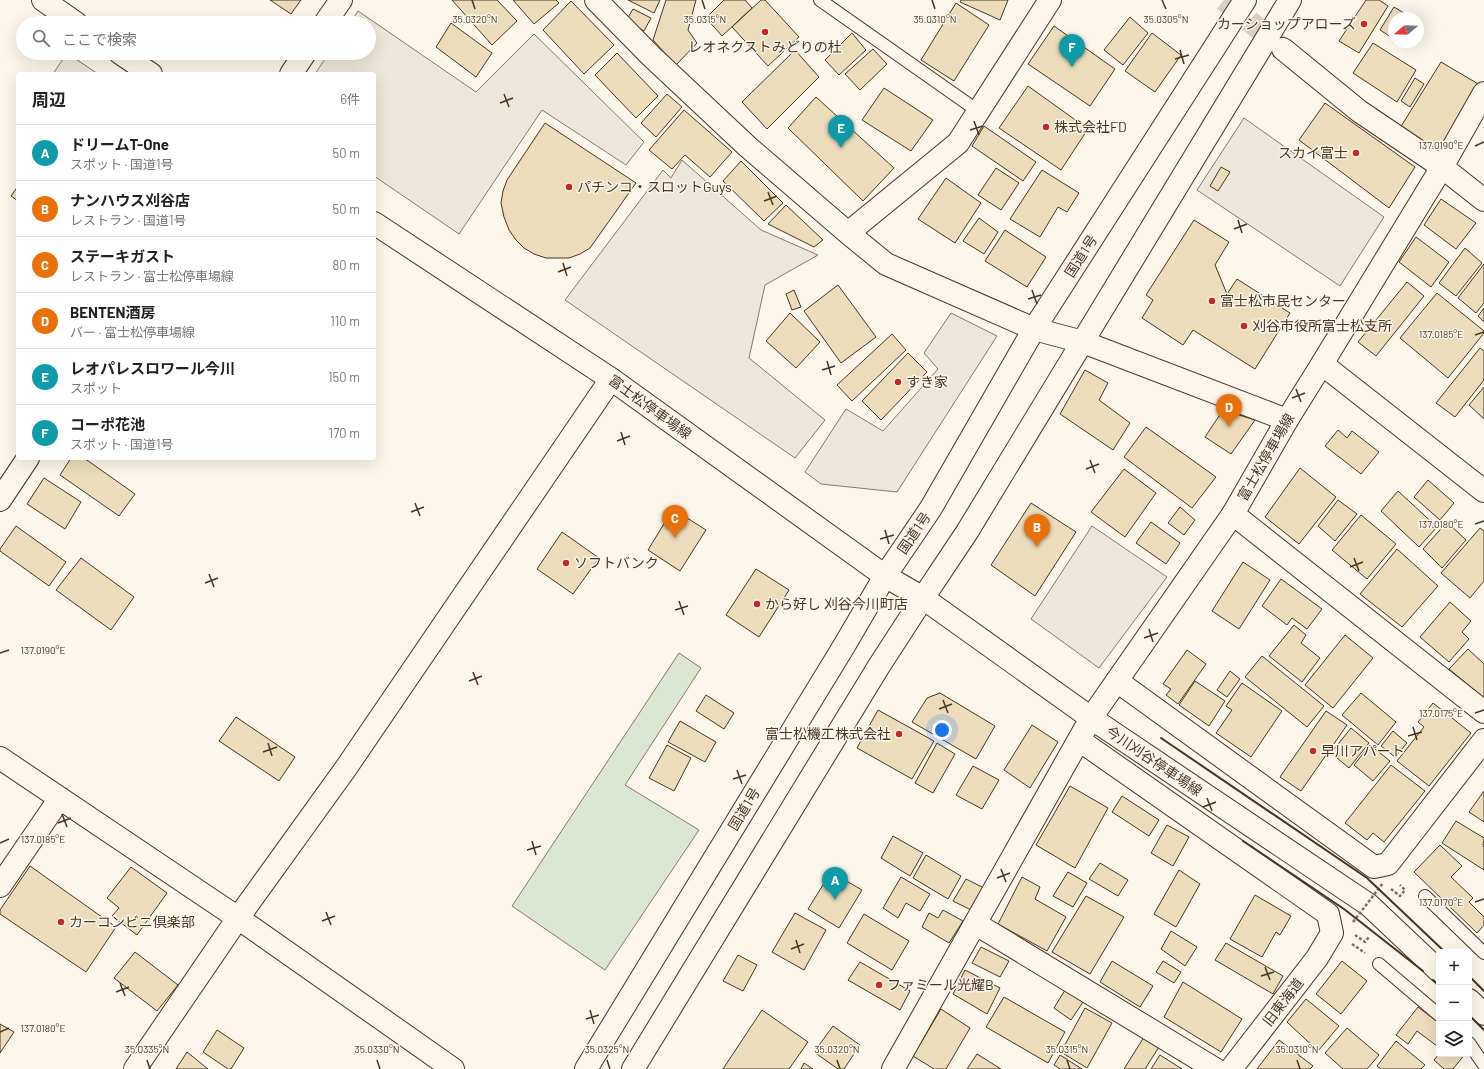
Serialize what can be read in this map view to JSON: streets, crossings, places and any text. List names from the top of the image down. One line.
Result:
{"streets":{"main road":["国道1号","富士松停車場線","今川刈谷停車場線","旧東海道"]},"crossings":[["国道1号","富士松停車場線"],["富士松停車場線","今川刈谷停車場線"],["富士松停車場線","旧東海道"]],"places":["カーショップアローズ","レオネクストみどりの杜","株式会社FD","スカイ富士","パチンコ・スロットGuys","富士松市民センター","刈谷市役所富士松支所","すき家","ソフトバンク","から好し 刈谷今川町店","富士松機工株式会社","早川アパート","カーコンビニ倶楽部","ファミール光耀B"],"north":"left","page":{"search":"ここで検索","pins":["F","E","D","C","B","A"],"heading":["周辺","6件"],"list":[{"mark":"A","name":"ドリームT-One","note":"スポット · 国道1号","value":"50 m"},{"mark":"B","name":"ナンハウス刈谷店","note":"レストラン · 国道1号","value":"50 m"},{"mark":"C","name":"ステーキガスト","note":"レストラン · 富士松停車場線","value":"80 m"},{"mark":"D","name":"BENTEN酒房","note":"バー · 富士松停車場線","value":"110 m"},{"mark":"E","name":"レオパレスロワール今川","note":"スポット","value":"150 m"},{"mark":"F","name":"コーポ花池","note":"スポット · 国道1号","value":"170 m"}],"map_buttons":["+","−"]},"coordinates":["35.0320°N","35.0315°N","35.0310°N","35.0305°N","137.0190°E","137.0185°E","137.0180°E","137.0175°E","137.0170°E","35.0335°N","35.0330°N","35.0325°N"]}
